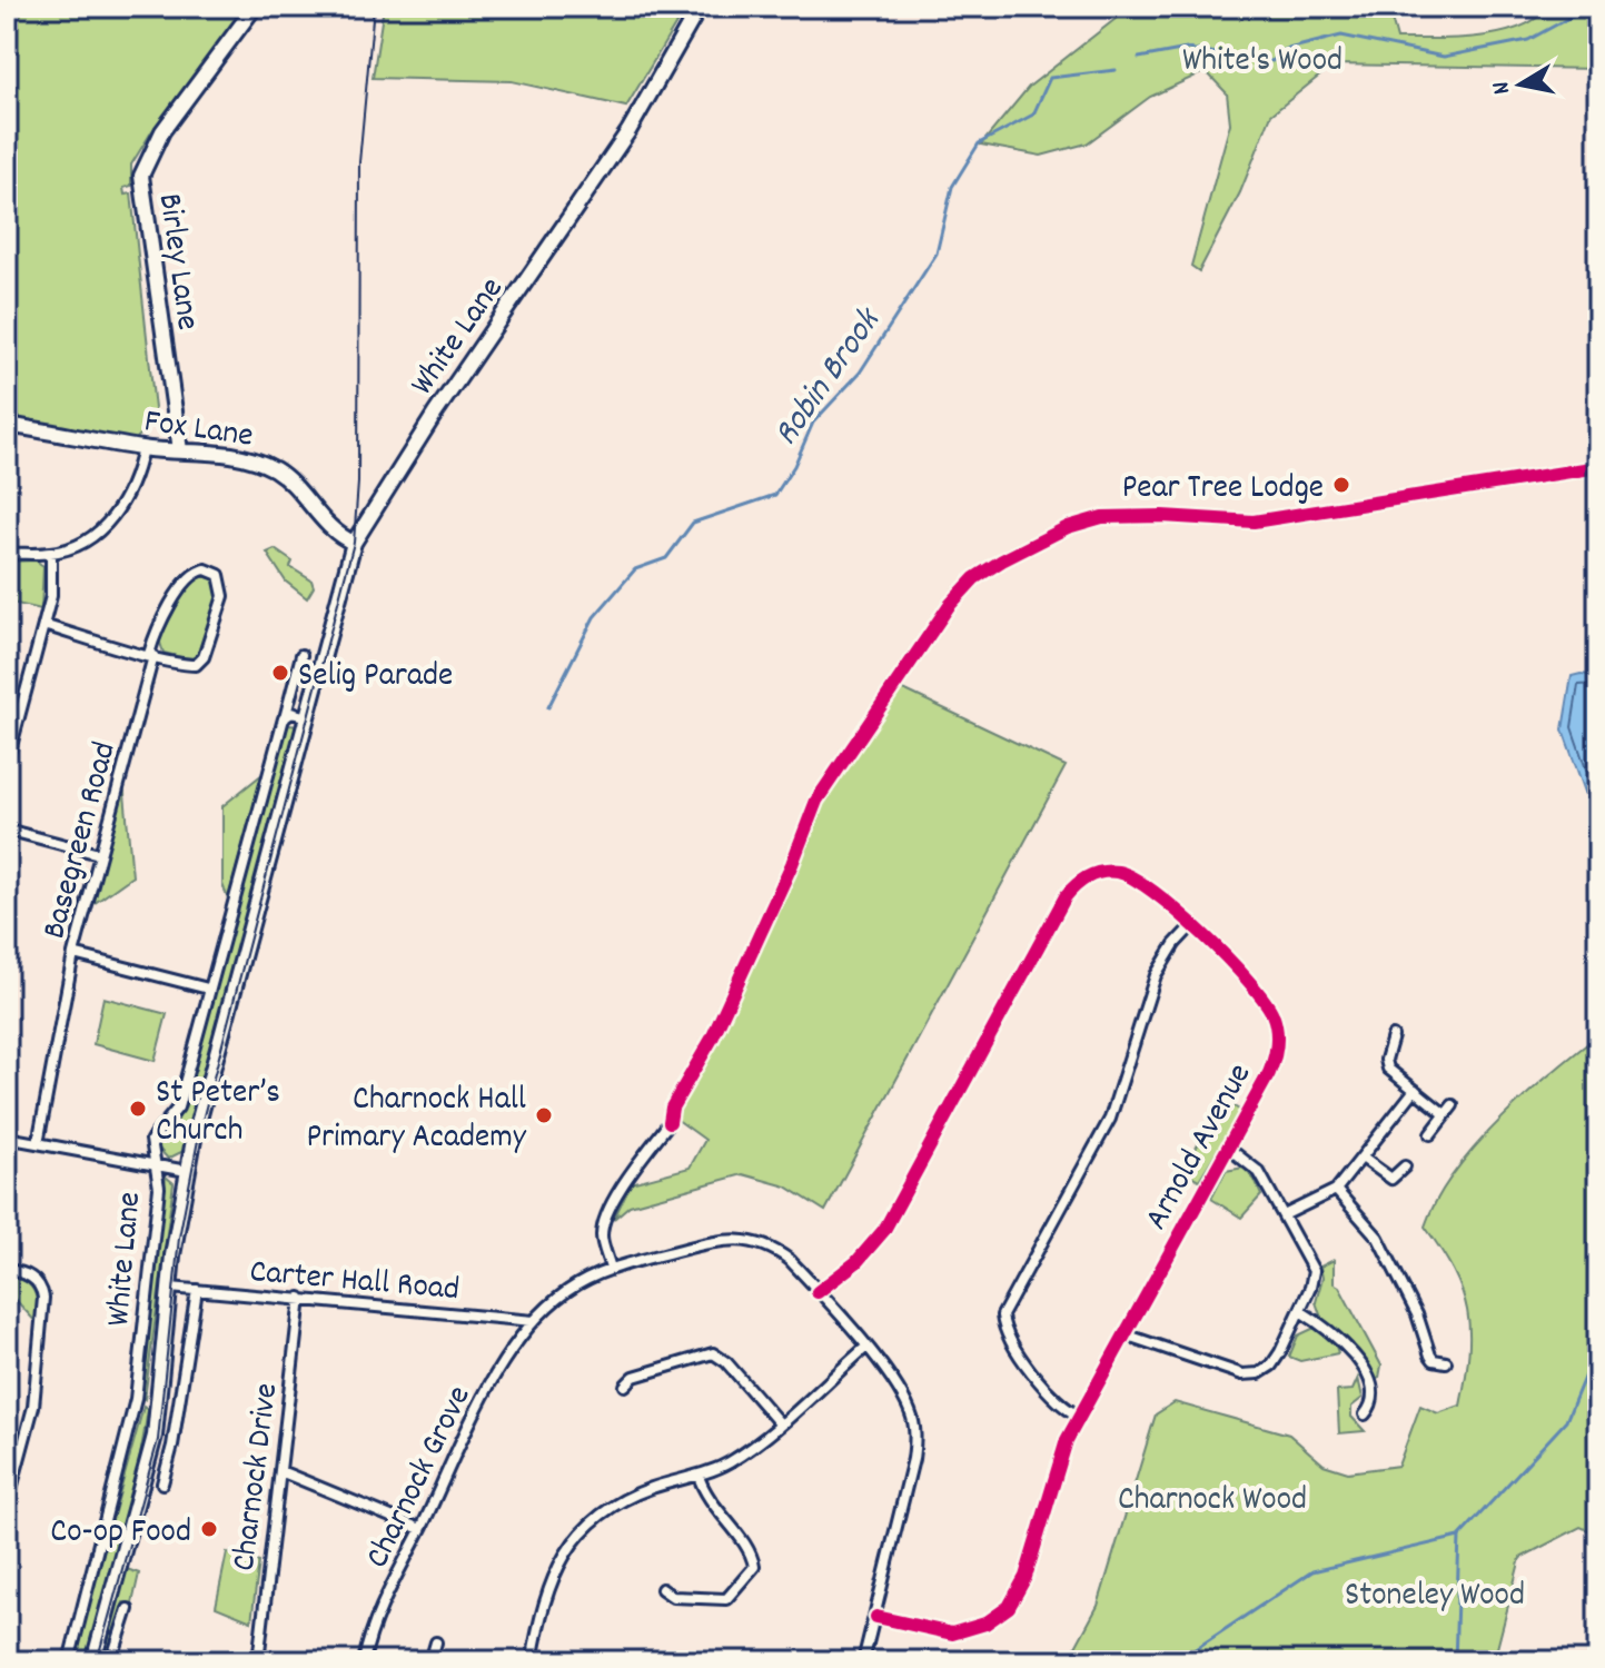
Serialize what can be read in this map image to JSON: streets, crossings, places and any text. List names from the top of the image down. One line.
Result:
{"streets":{"main road":["Birley Lane","White Lane","Fox Lane"],"street":["Basegreen Road","Arnold Avenue","Carter Hall Road","Charnock Grove","Charnock Drive"]},"crossings":[["Birley Lane","Fox Lane"],["White Lane","Fox Lane"],["White Lane","Carter Hall Road"],["Arnold Avenue","Charnock Grove"],["Carter Hall Road","Charnock Grove"],["Carter Hall Road","Charnock Drive"]],"water":["Robin Brook"],"parks":["White's Wood","Charnock Wood","Stoneley Wood"],"places":["Pear Tree Lodge","Selig Parade","St Peter’s Church","Charnock Hall Primary Academy","Co-op Food"],"north":"left"}
